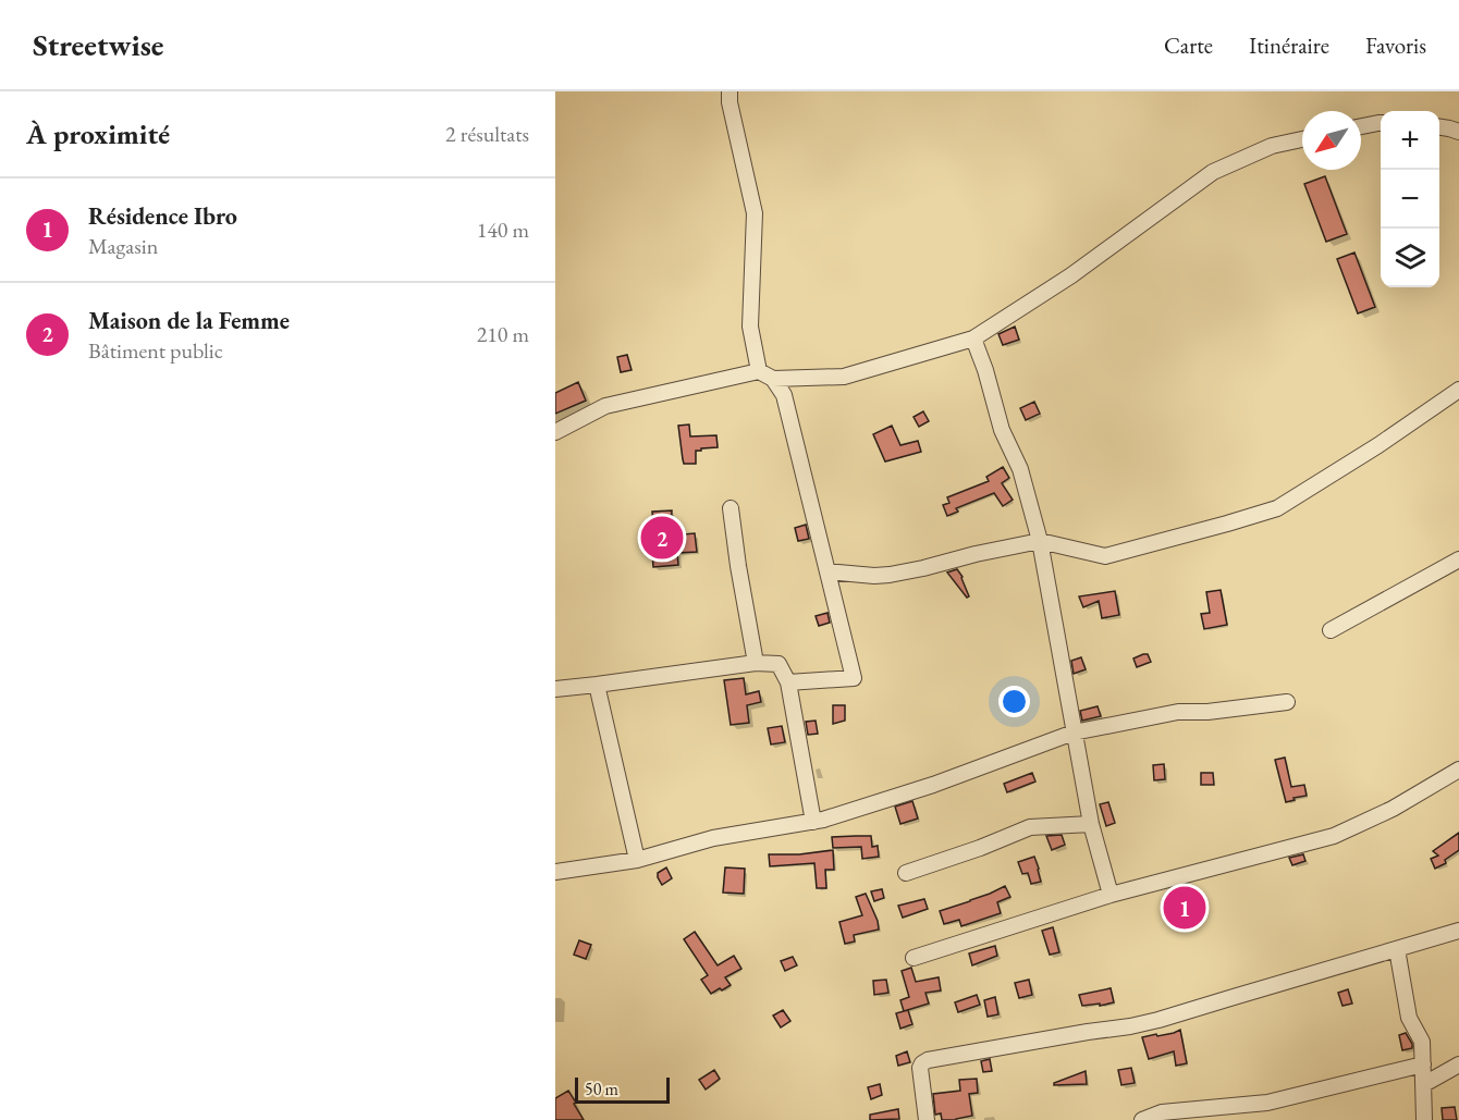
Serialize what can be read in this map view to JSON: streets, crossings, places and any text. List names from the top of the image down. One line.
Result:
{"scale_bar":"50 m","north":"bottom left","page":{"header":"Streetwise","nav":["Carte","Itinéraire","Favoris"],"heading":["À proximité","2 résultats"],"map_buttons":["+","−"],"list":[{"mark":"1","name":"Résidence Ibro","note":"Magasin","value":"140 m"},{"mark":"2","name":"Maison de la Femme","note":"Bâtiment public","value":"210 m"}],"pins":["2","1"],"scale":"50 m"}}
